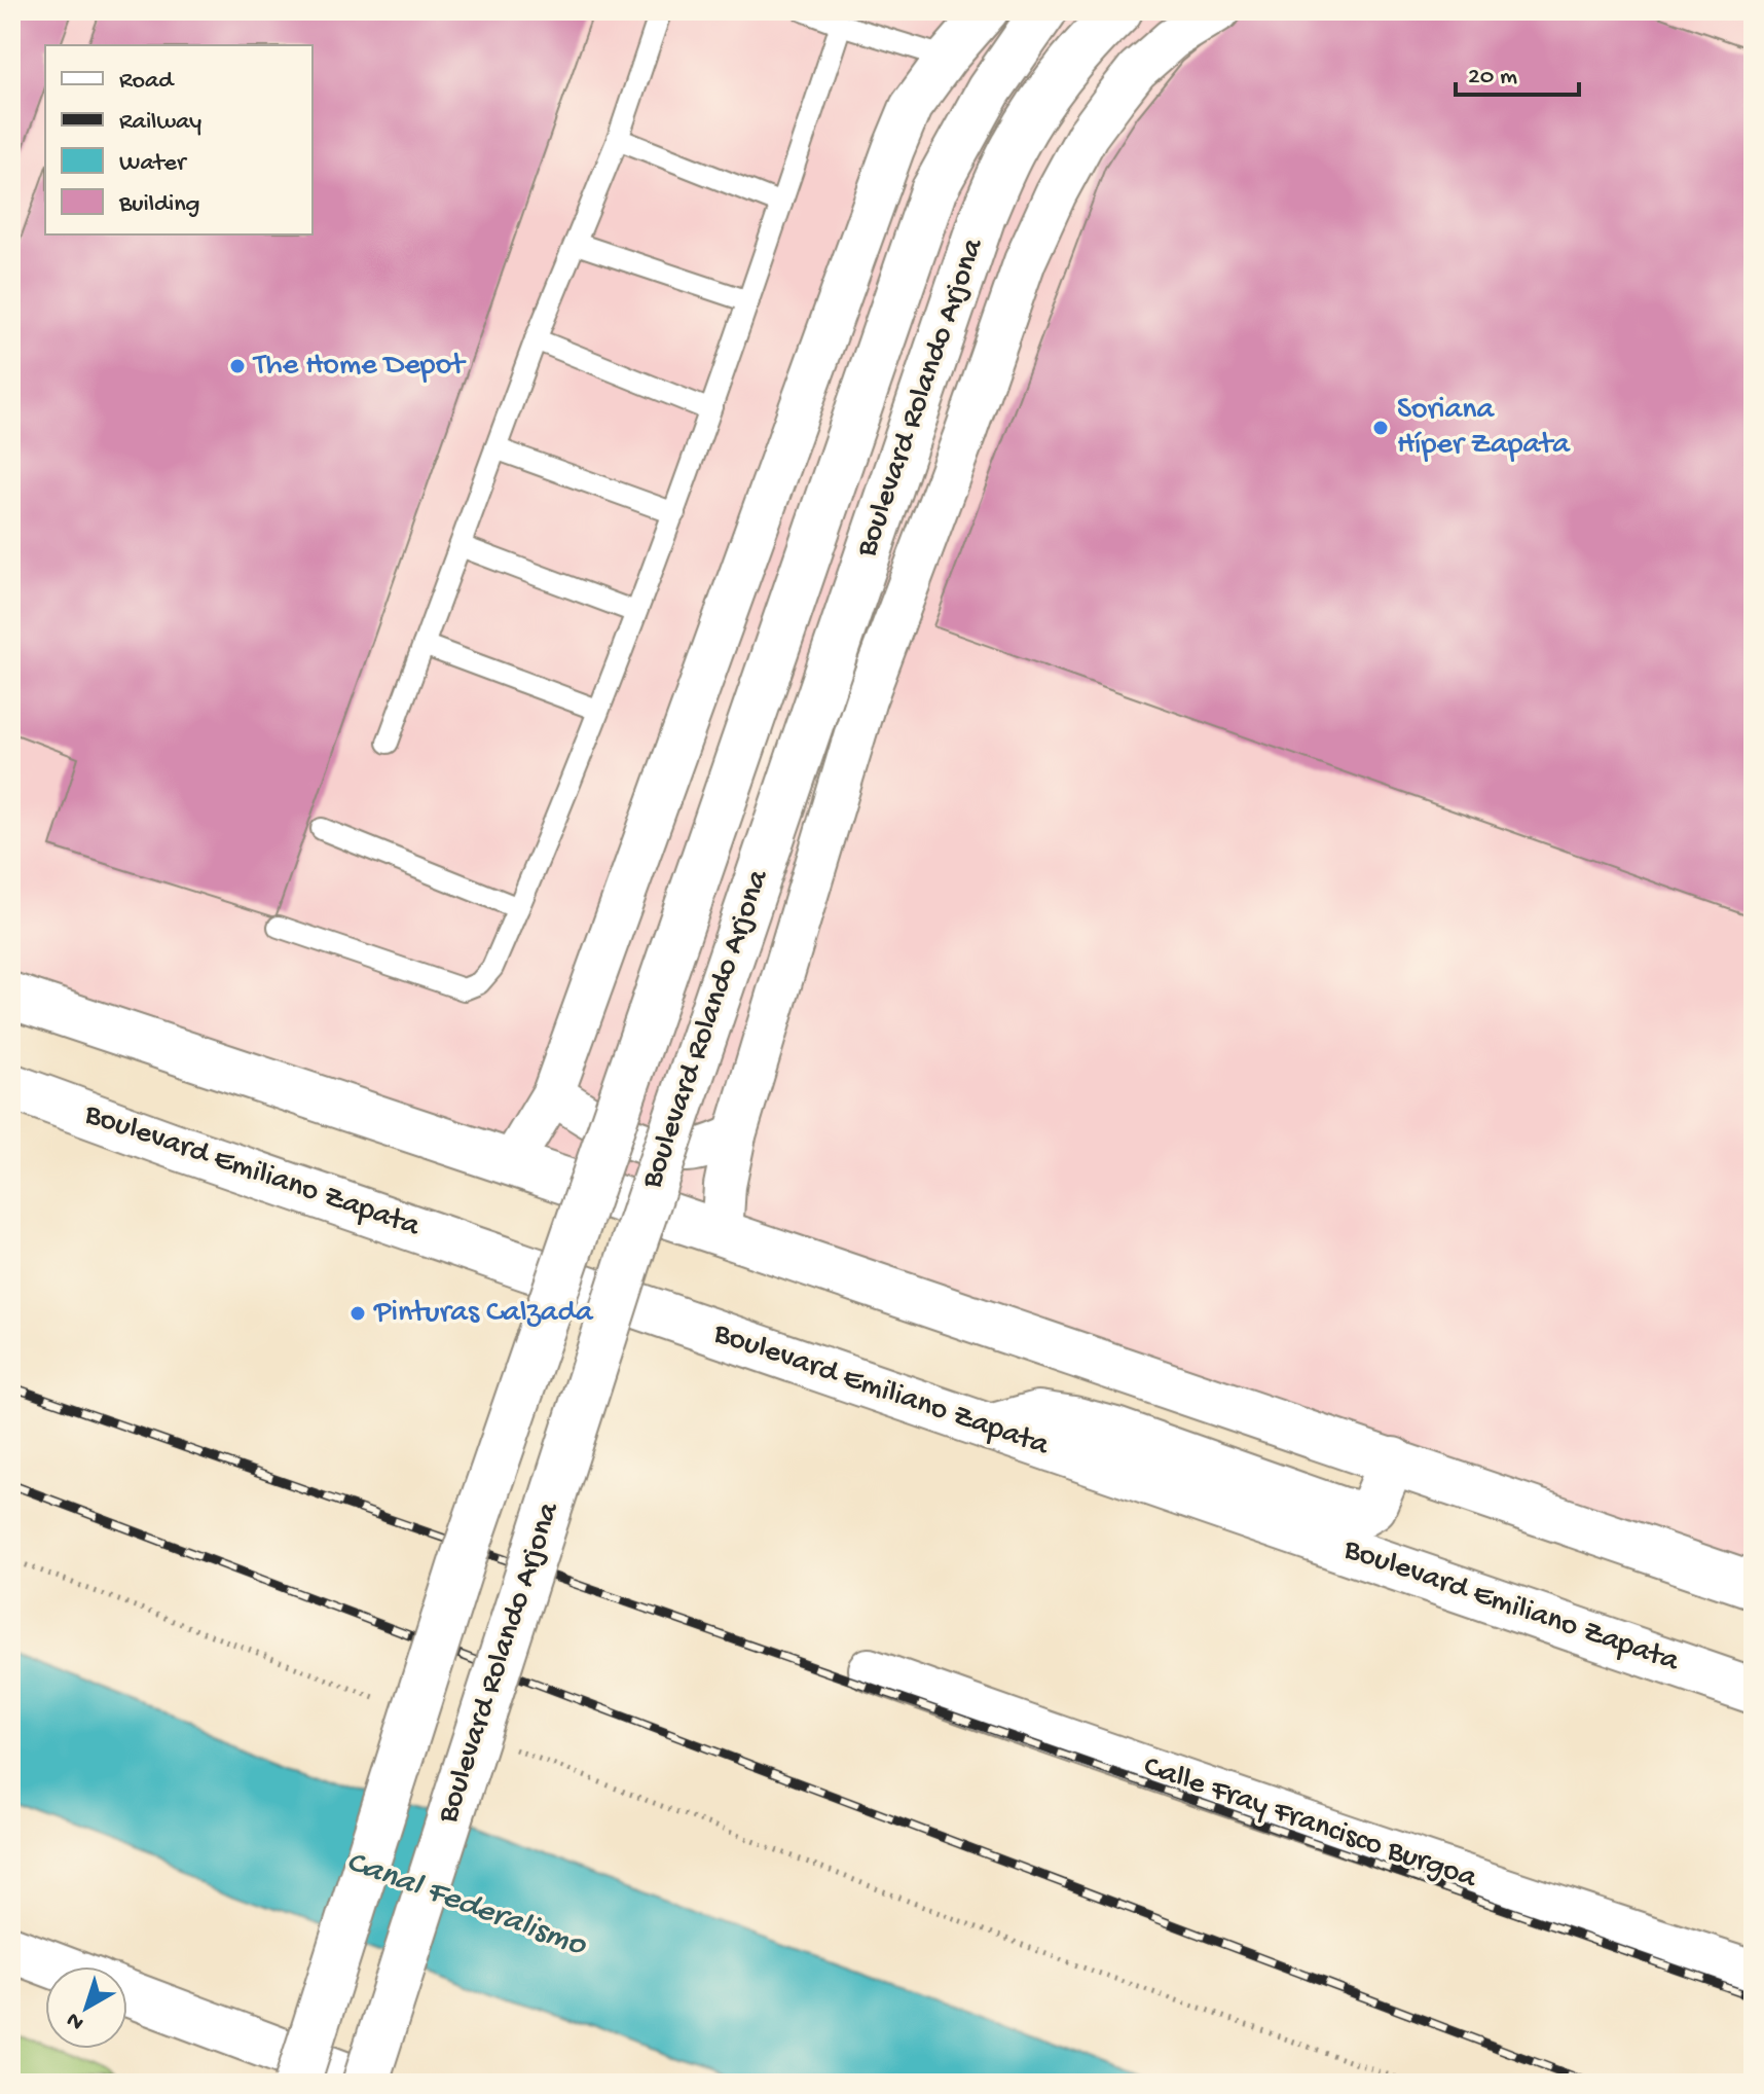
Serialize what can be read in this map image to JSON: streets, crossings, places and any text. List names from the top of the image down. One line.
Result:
{"streets":{"main road":["Boulevard Rolando Arjona","Boulevard Emiliano Zapata"],"street":["Calle Fray Francisco Burgoa"]},"water":["Canal Federalismo"],"places":["The Home Depot","Soriana Híper Zapata","Pinturas Calzada"],"legend":["Road","Railway","Water","Building"],"scale_bar":"20 m","north":"bottom left"}
